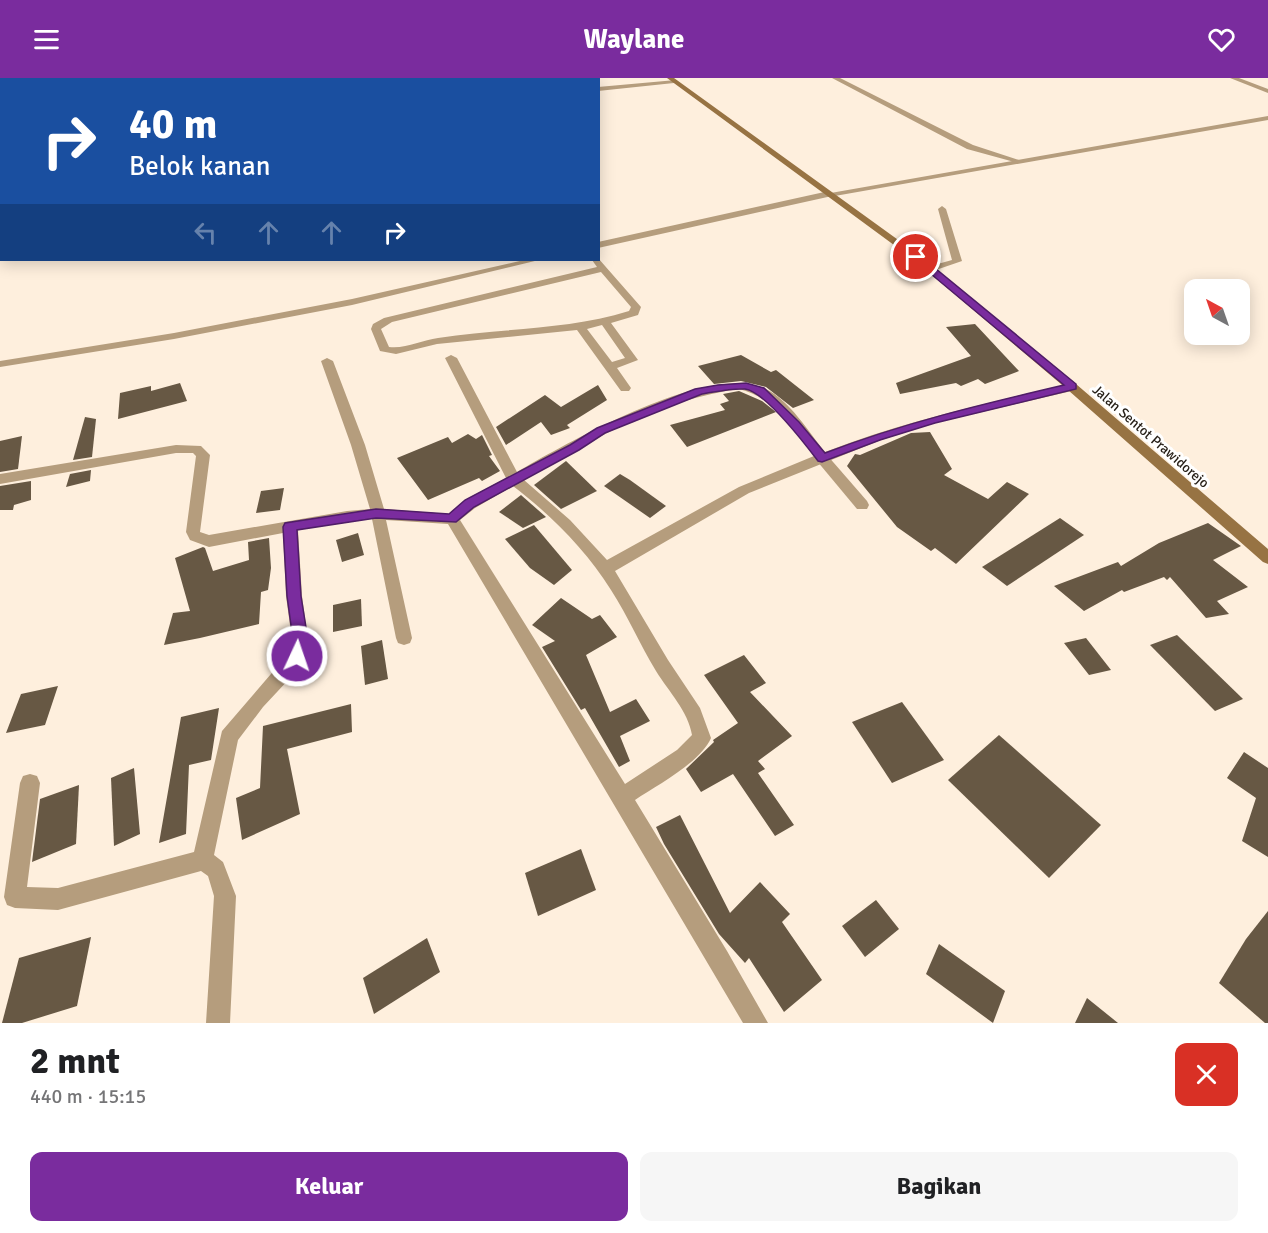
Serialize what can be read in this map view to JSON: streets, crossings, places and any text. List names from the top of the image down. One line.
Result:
{"streets":{"main road":["Jalan Sentot Prawidorejo"]},"north":"top left","page":{"header":"Waylane","turn":["40 m","Belok kanan"],"heading":["2 mnt","440 m · 15:15"],"buttons":["Keluar","Bagikan"]}}
